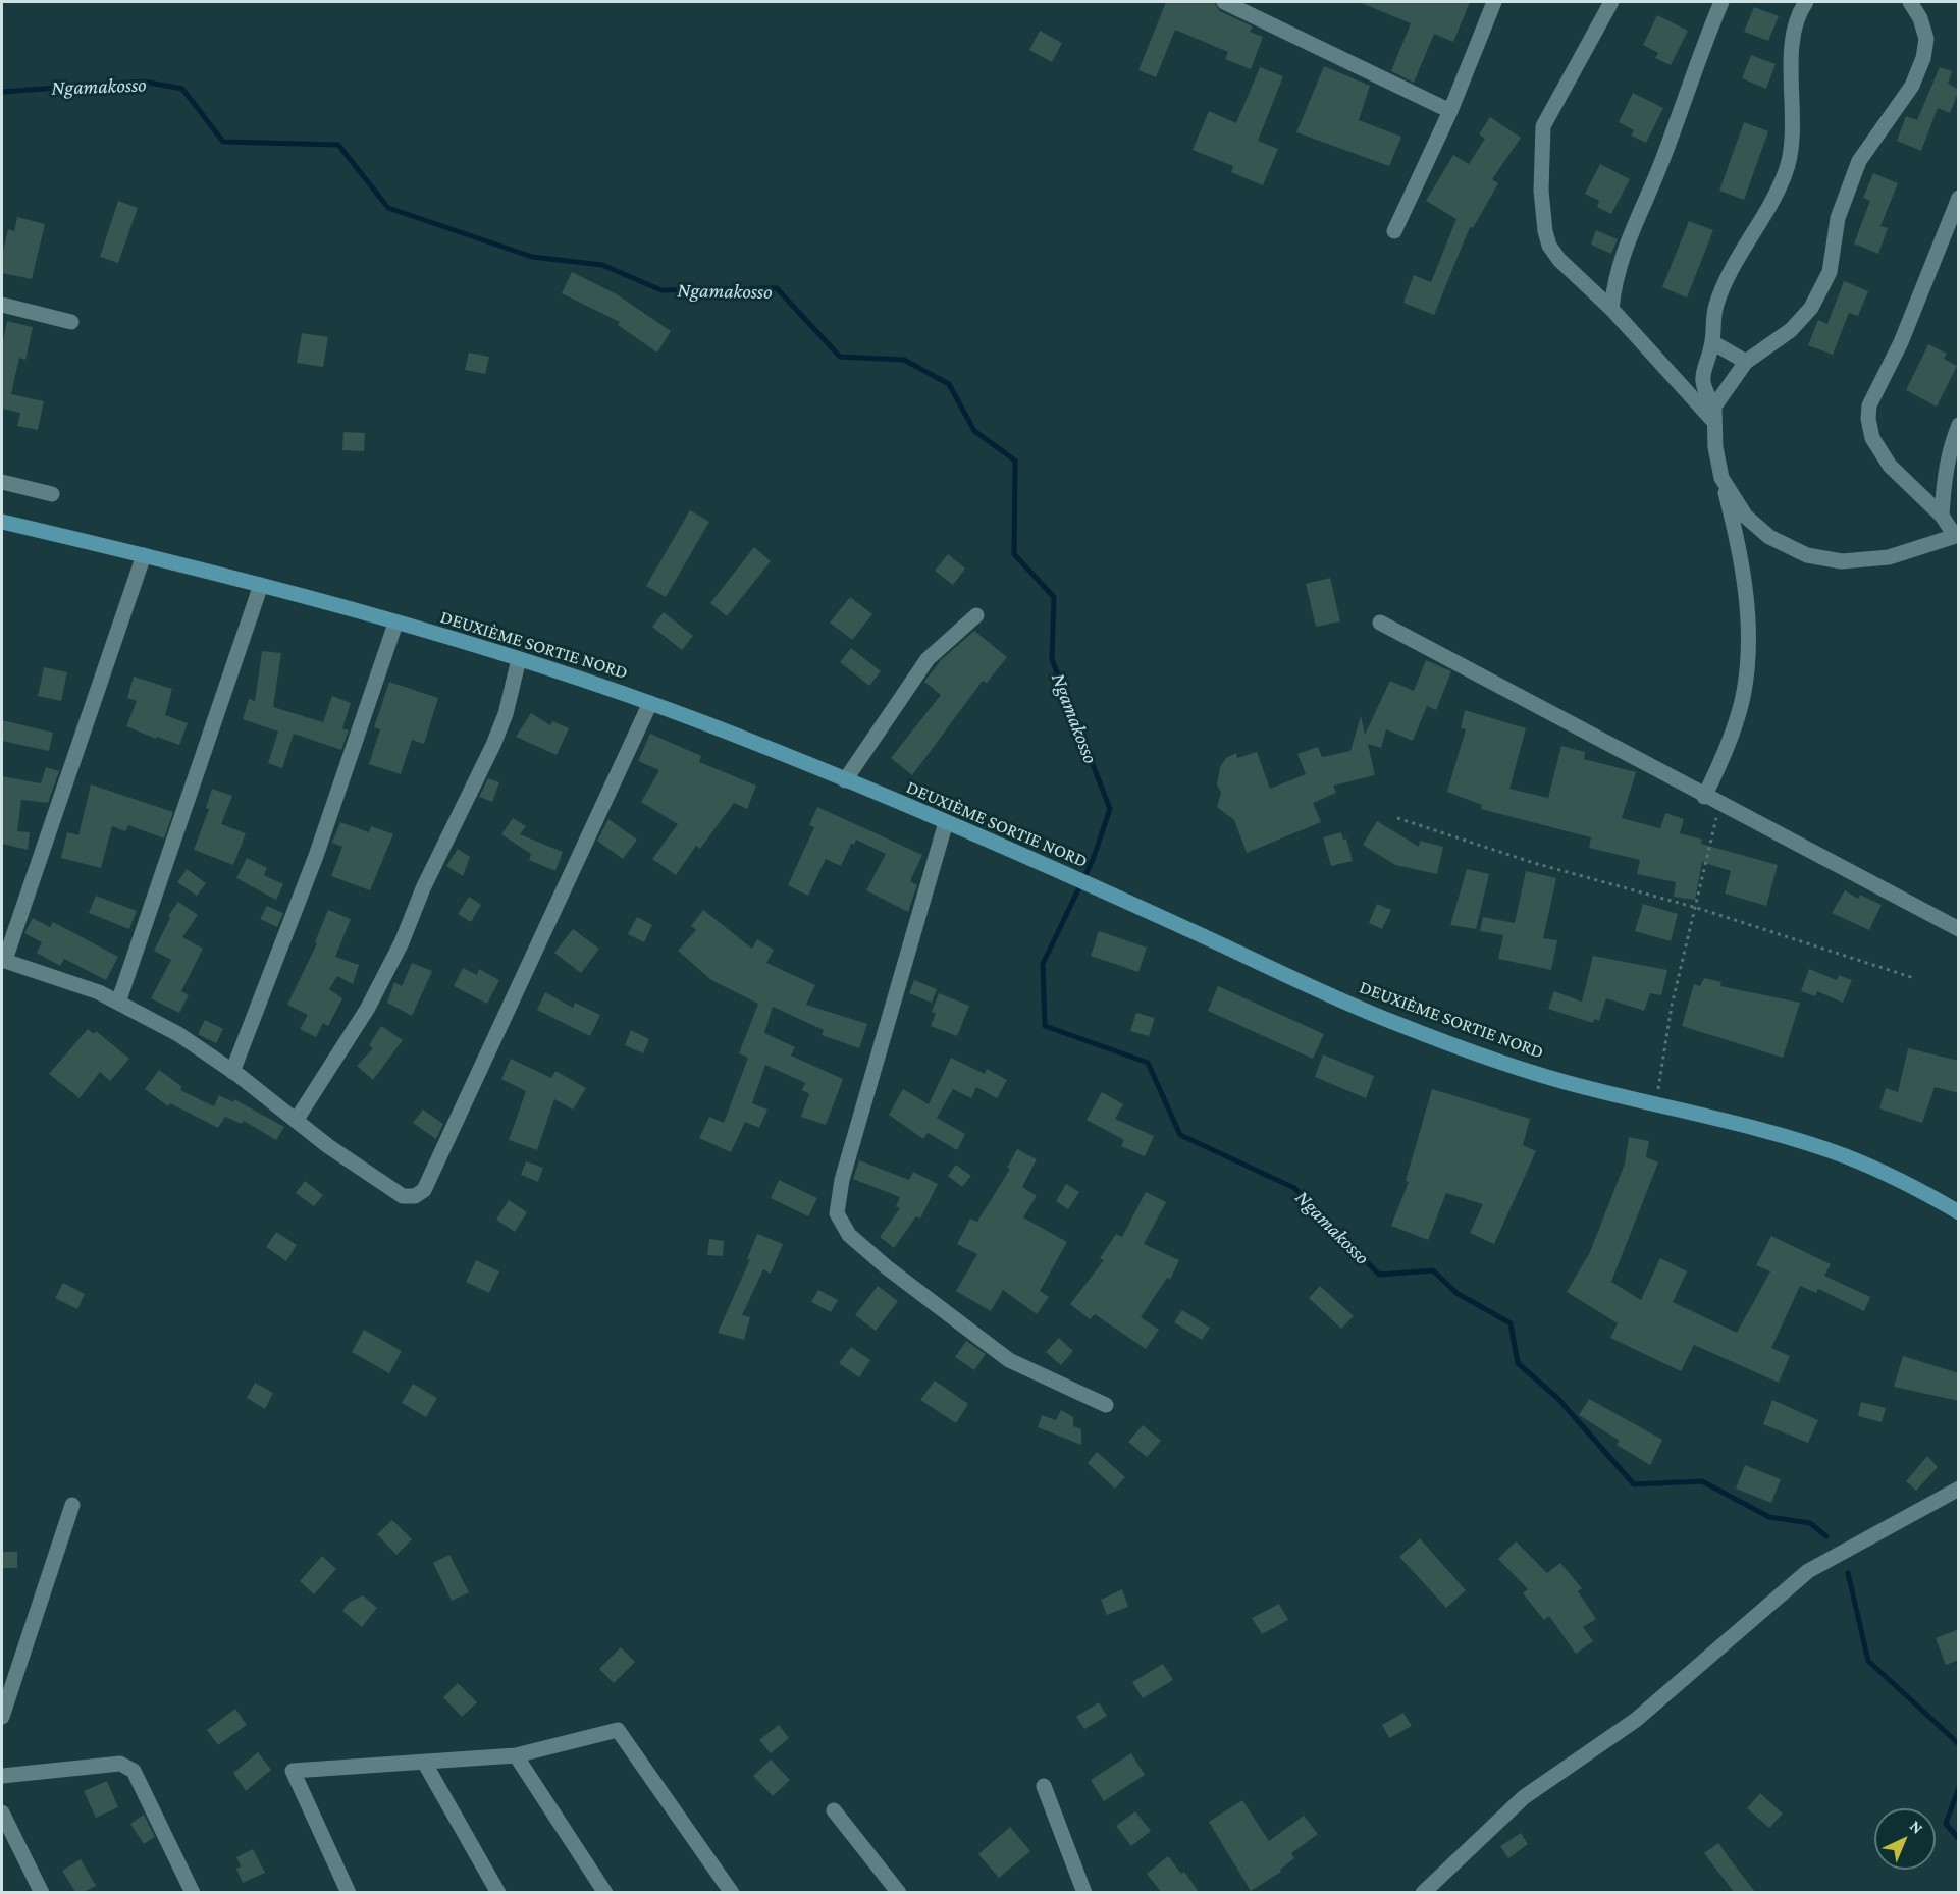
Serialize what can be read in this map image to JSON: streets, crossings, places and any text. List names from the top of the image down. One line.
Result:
{"streets":{"main road":["DEUXIÈME SORTIE NORD"]},"water":["Ngamakosso"],"north":"top right"}
